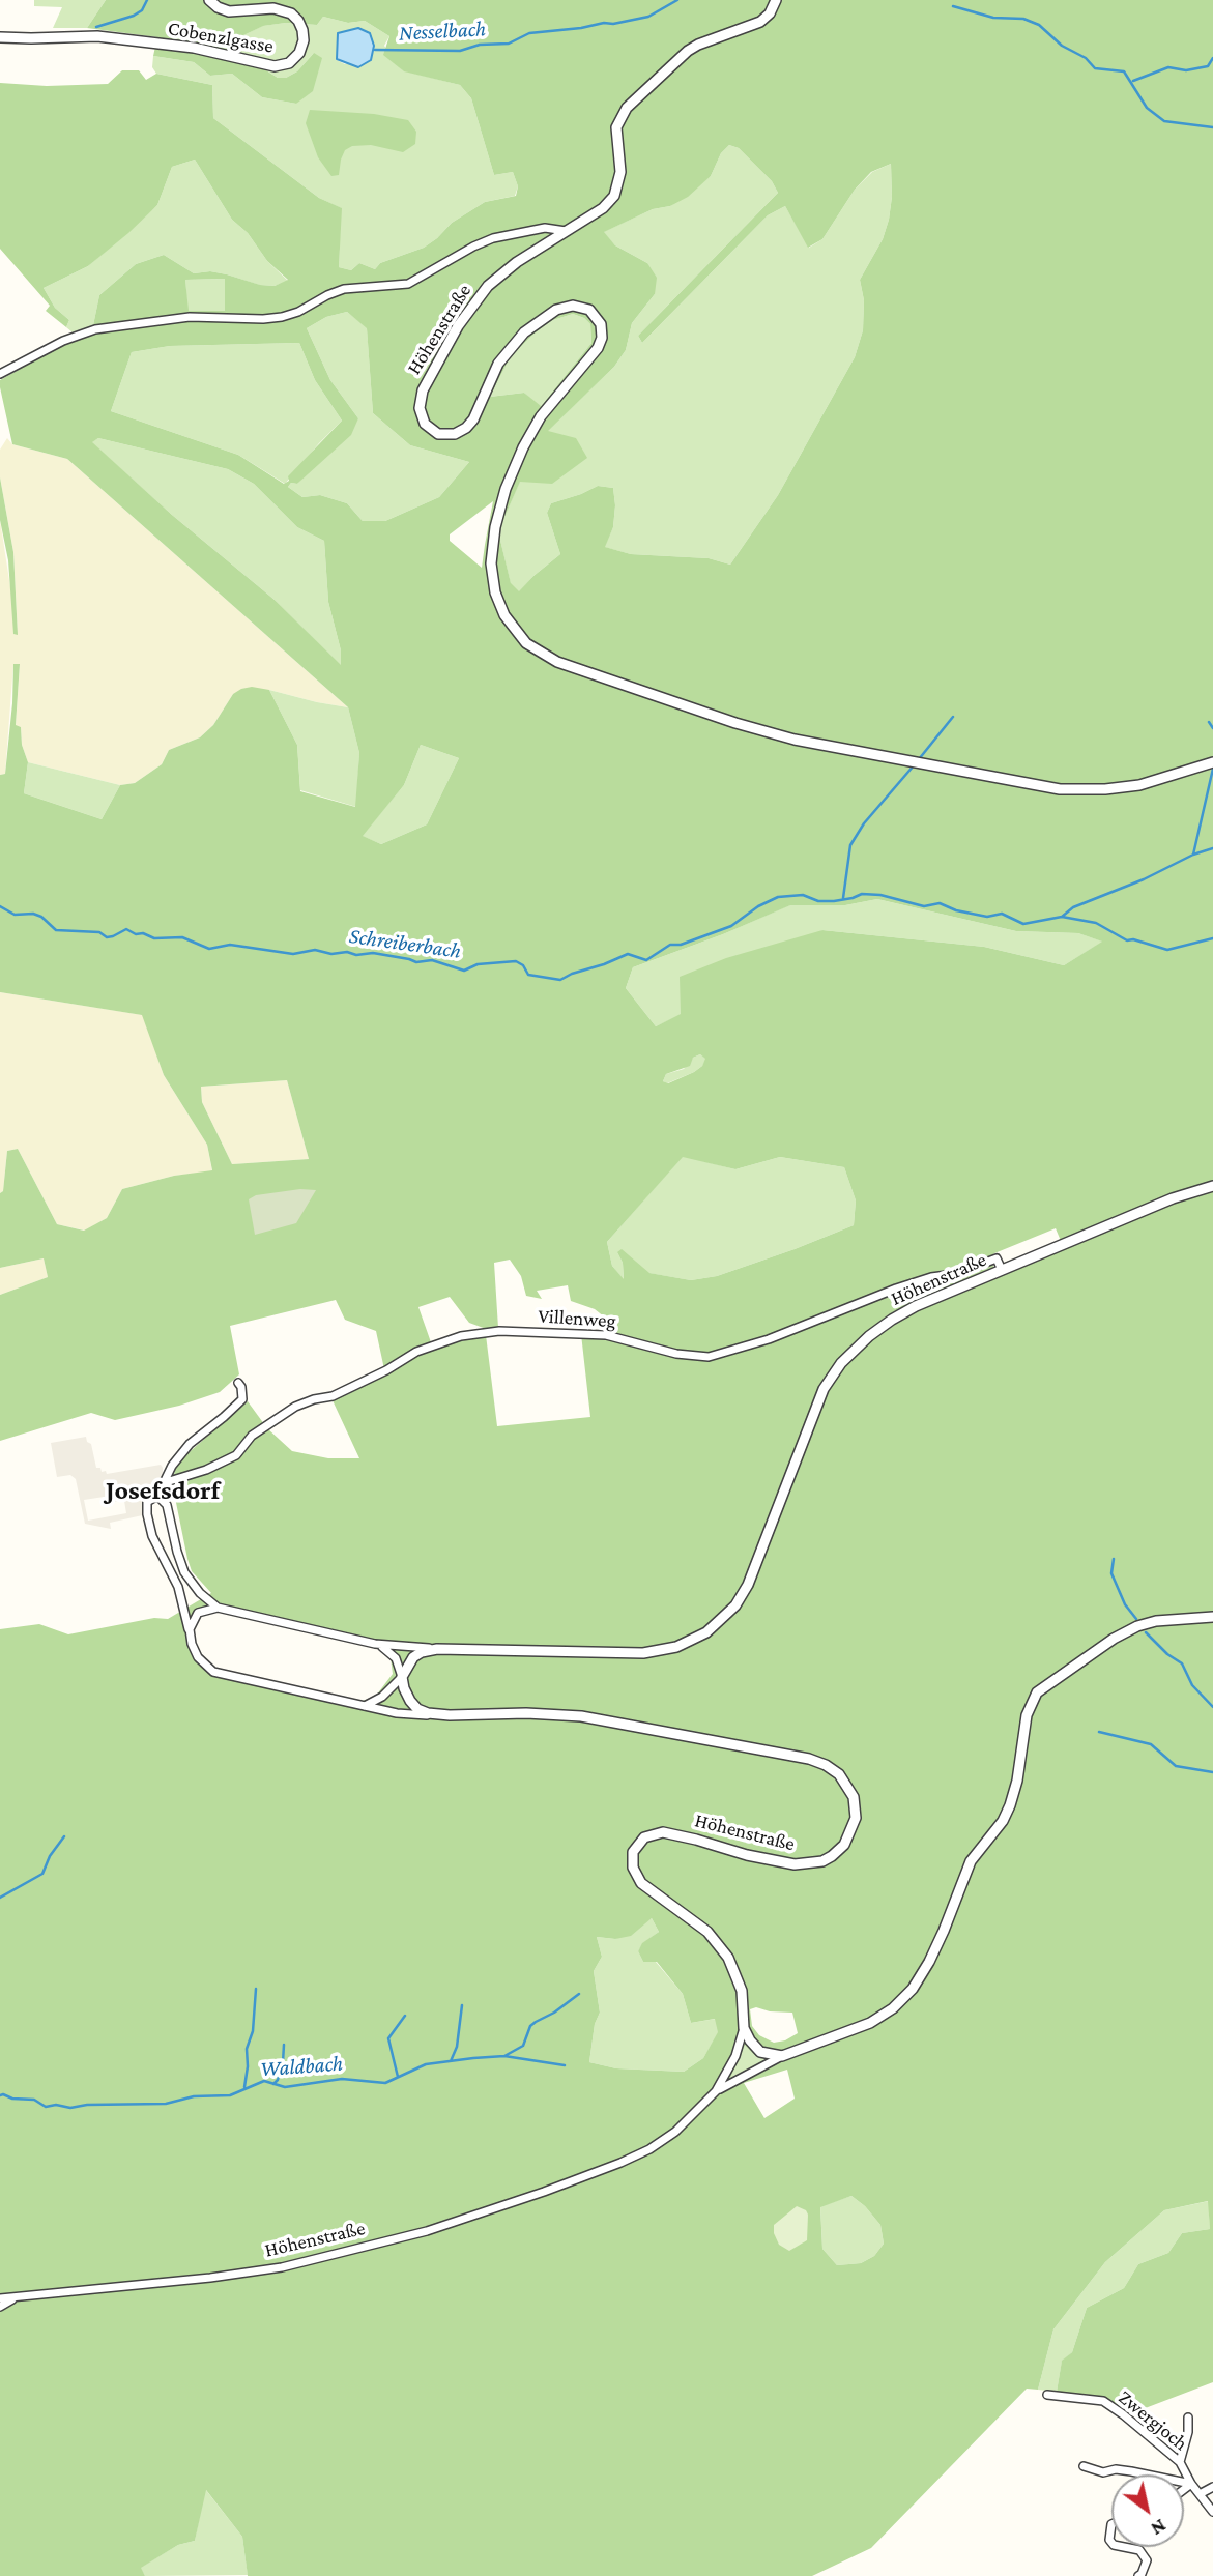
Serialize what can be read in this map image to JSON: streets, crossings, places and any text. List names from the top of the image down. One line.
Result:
{"streets":{"street":["Cobenzlgasse","Höhenstraße","Villenweg","Zwergjoch"]},"crossings":[["Höhenstraße","Villenweg"]],"districts":["Josefsdorf"],"water":["Nesselbach","Schreiberbach","Waldbach"],"north":"bottom right"}
